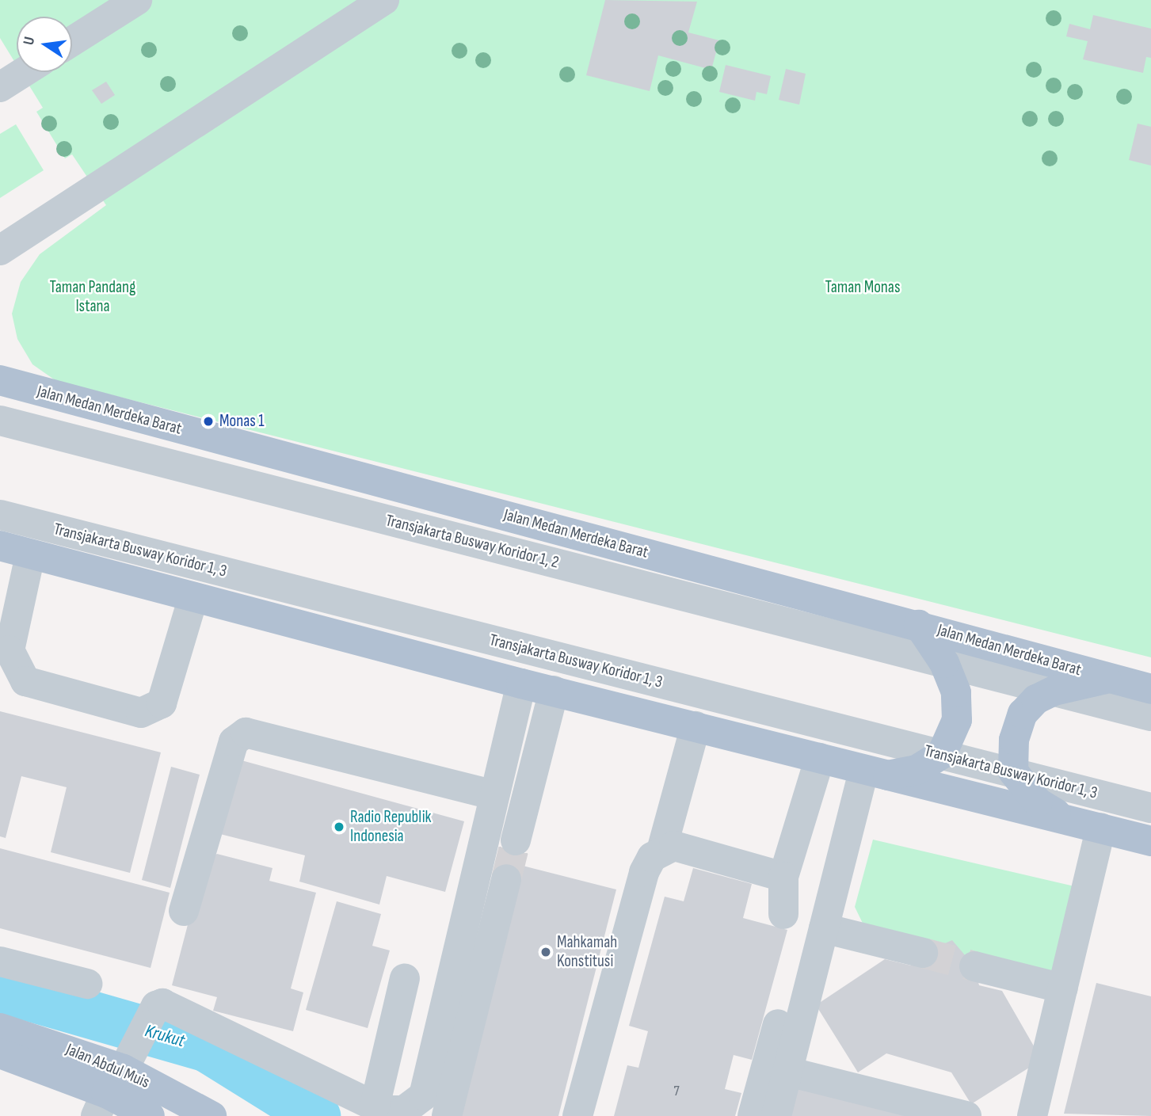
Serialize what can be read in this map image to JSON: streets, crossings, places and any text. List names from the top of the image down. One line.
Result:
{"streets":{"main road":["Jalan Medan Merdeka Barat","Jalan Abdul Muis"],"street":["Transjakarta Busway Koridor 1, 2","Transjakarta Busway Koridor 1, 3"]},"water":["Krukut"],"parks":["Taman Pandang Istana","Taman Monas"],"places":["Monas 1","Radio Republik Indonesia","Mahkamah Konstitusi"],"house_numbers":["7"],"north":"left"}
